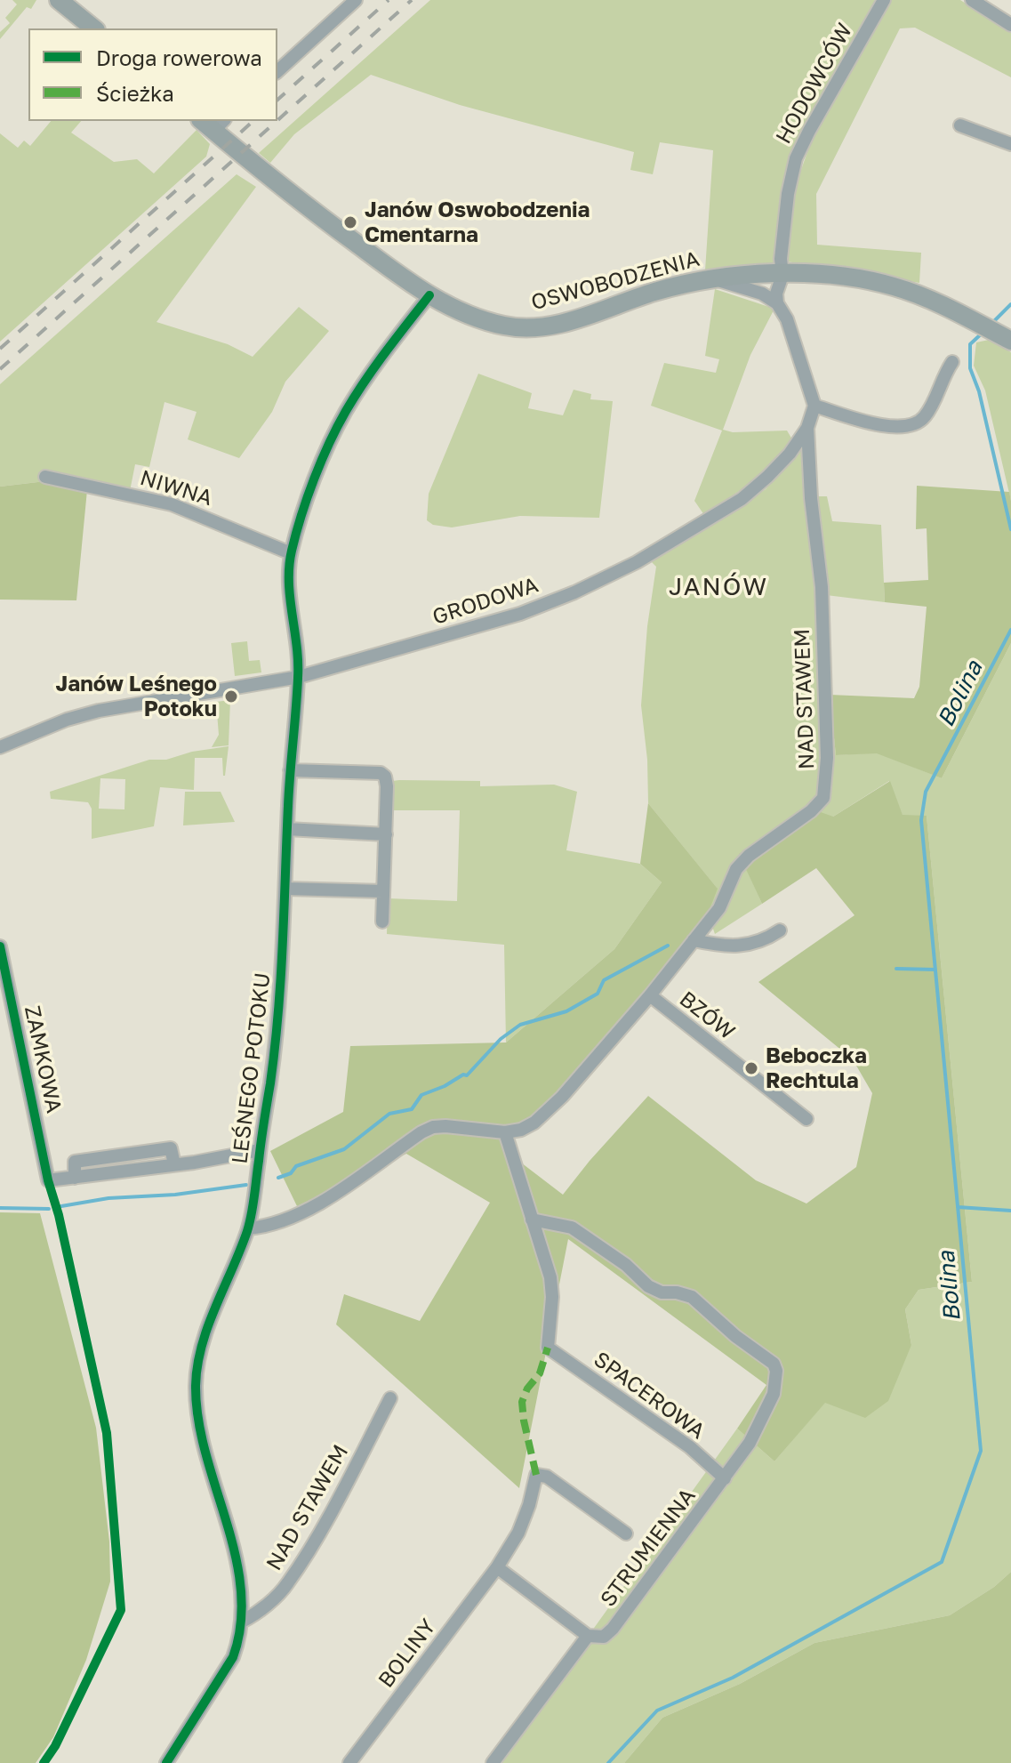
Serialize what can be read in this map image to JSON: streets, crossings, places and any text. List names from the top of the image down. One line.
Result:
{"streets":{"street":["HODOWCÓW","OSWOBODZENIA","NIWNA","GRODOWA","NAD STAWEM","BZÓW","ZAMKOWA","LEŚNEGO POTOKU","SPACEROWA","STRUMIENNA","BOLINY"]},"crossings":[["HODOWCÓW","OSWOBODZENIA"],["OSWOBODZENIA","LEŚNEGO POTOKU"],["NIWNA","LEŚNEGO POTOKU"],["GRODOWA","NAD STAWEM"],["GRODOWA","LEŚNEGO POTOKU"],["NAD STAWEM","BZÓW"],["NAD STAWEM","LEŚNEGO POTOKU"],["ZAMKOWA","LEŚNEGO POTOKU"],["SPACEROWA","STRUMIENNA"]],"districts":["JANÓW"],"water":["Bolina"],"places":["Janów Oswobodzenia Cmentarna","Janów Leśnego Potoku","Beboczka Rechtula"],"legend":["Droga rowerowa","Ścieżka"]}
